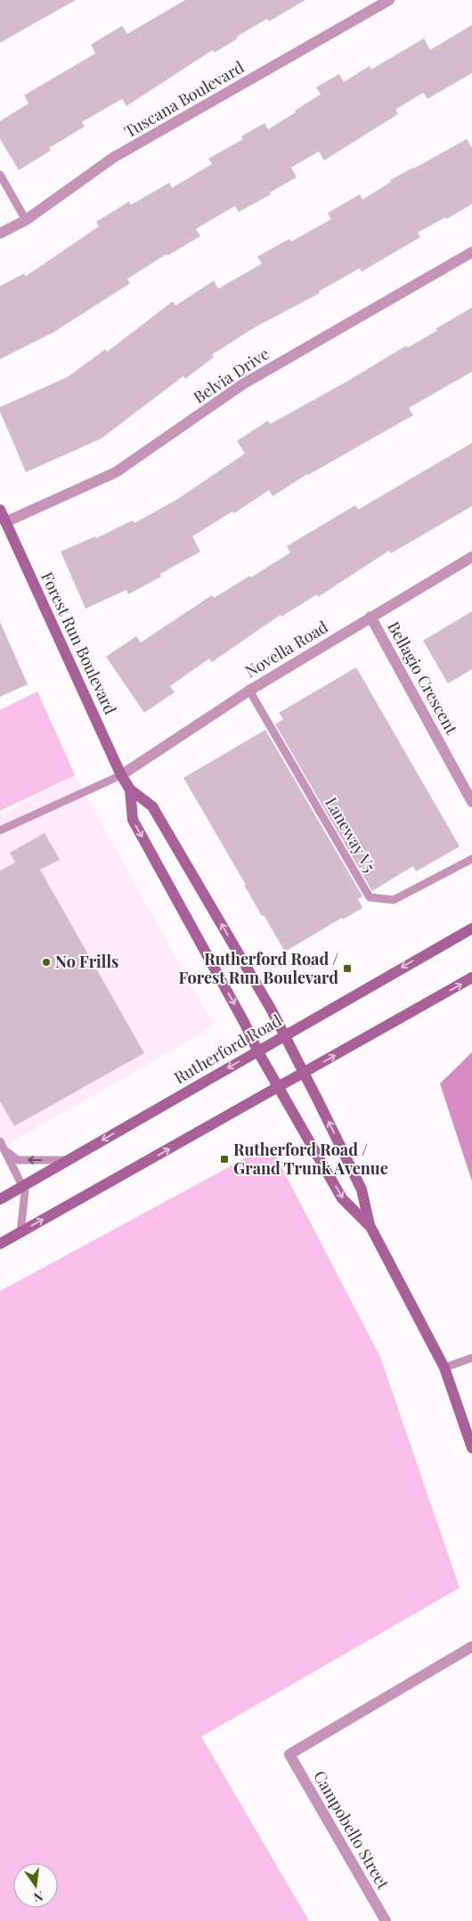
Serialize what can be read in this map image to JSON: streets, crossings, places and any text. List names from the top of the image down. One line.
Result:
{"streets":{"street":["Tuscana Boulevard","Belvia Drive","Forest Run Boulevard","Novella Road","Bellagio Crescent","Rutherford Road","Campobello Street"],"lane":["Laneway V5"]},"crossings":[["Belvia Drive","Forest Run Boulevard"],["Forest Run Boulevard","Novella Road"],["Forest Run Boulevard","Rutherford Road"],["Novella Road","Bellagio Crescent"],["Novella Road","Laneway V5"]],"places":{"other":["No Frills"],"transit":["Rutherford Road / Forest Run Boulevard","Rutherford Road / Grand Trunk Avenue"]},"north":"bottom"}
